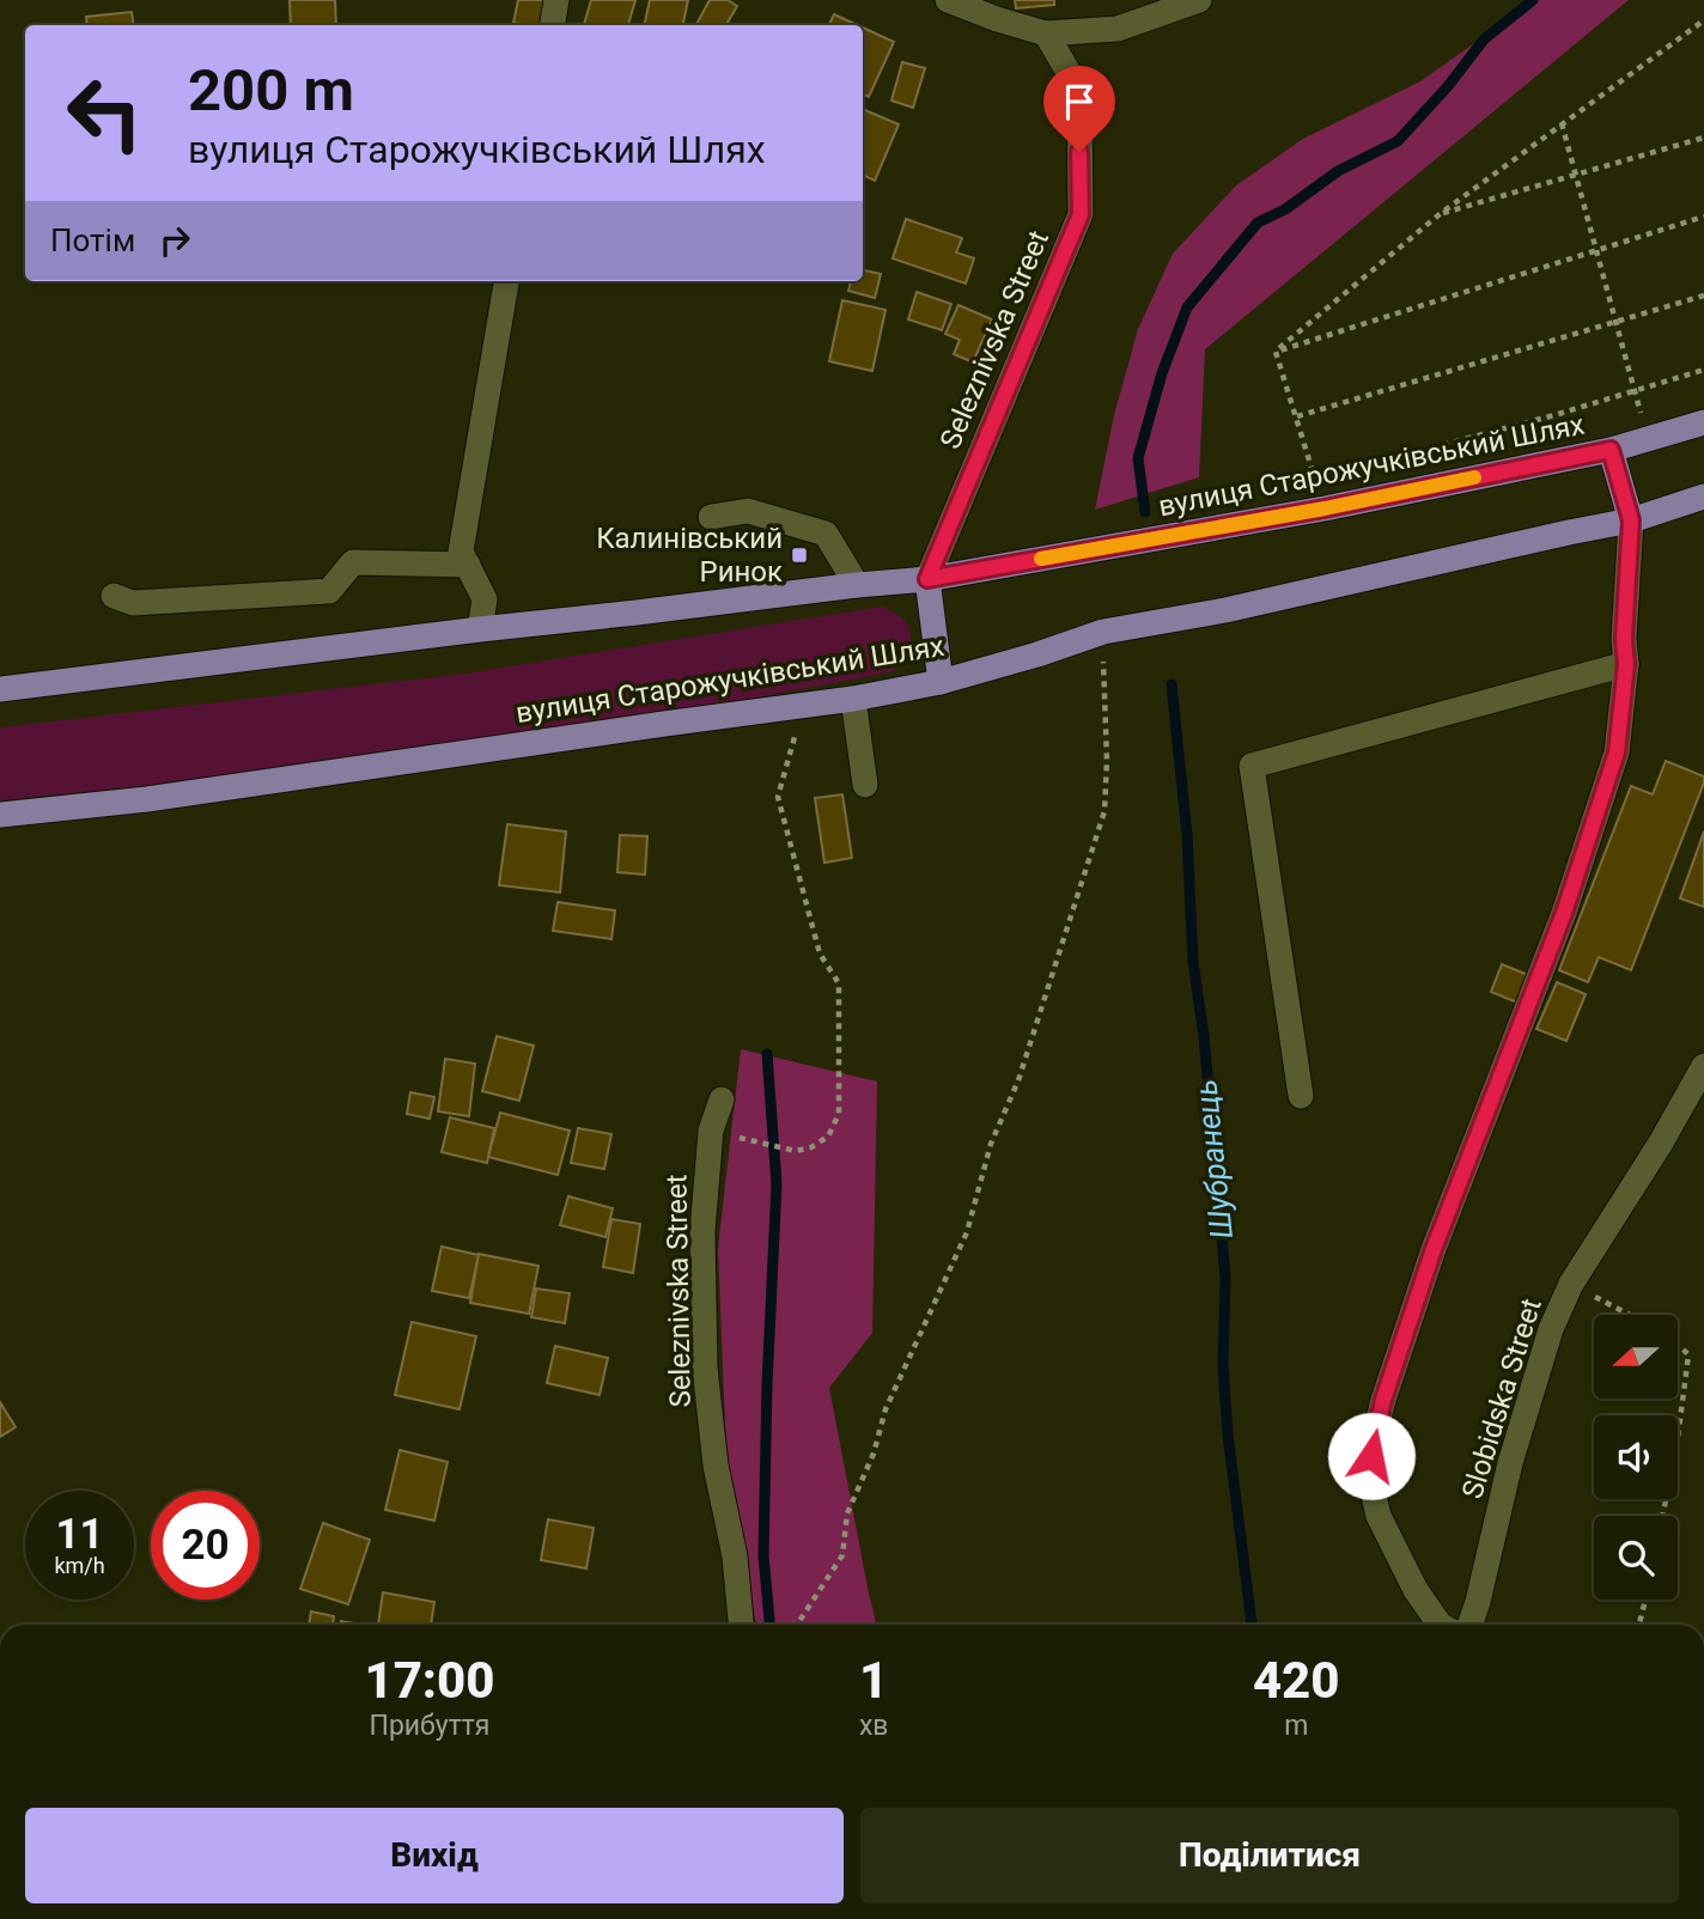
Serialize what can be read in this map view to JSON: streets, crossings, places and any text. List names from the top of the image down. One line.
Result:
{"streets":{"main road":["вулиця Старожучківський Шлях"],"street":["Seleznivska Street","Slobidska Street"]},"crossings":[["Seleznivska Street","вулиця Старожучківський Шлях"]],"water":["Шубранець"],"places":{"transit":["Калинівський Ринок"]},"north":"left","page":{"turn":["200 m","вулиця Старожучківський Шлях"],"then":"Потім","speed":"11 km/h","limit":"20","eta":["17:00","Прибуття","1","хв","420","m"],"buttons":["Вихід","Поділитися"]}}
